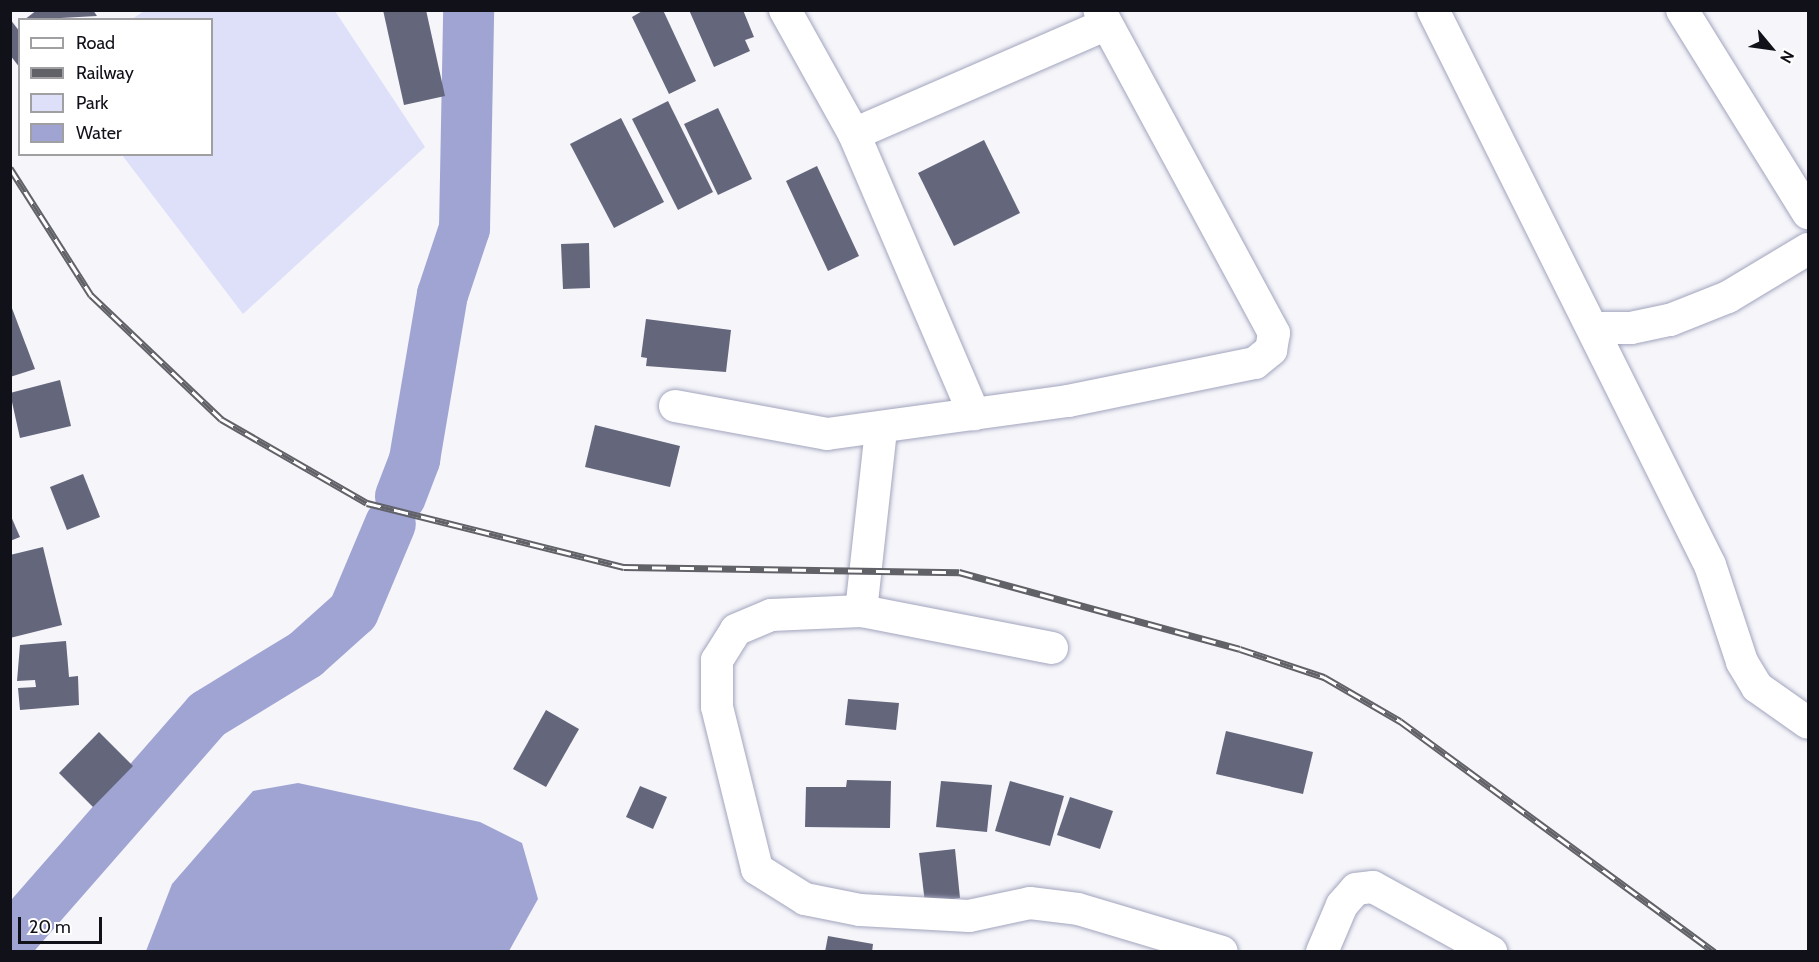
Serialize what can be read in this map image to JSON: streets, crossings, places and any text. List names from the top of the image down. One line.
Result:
{"legend":["Road","Railway","Park","Water"],"scale_bar":"20 m","north":"bottom right"}
